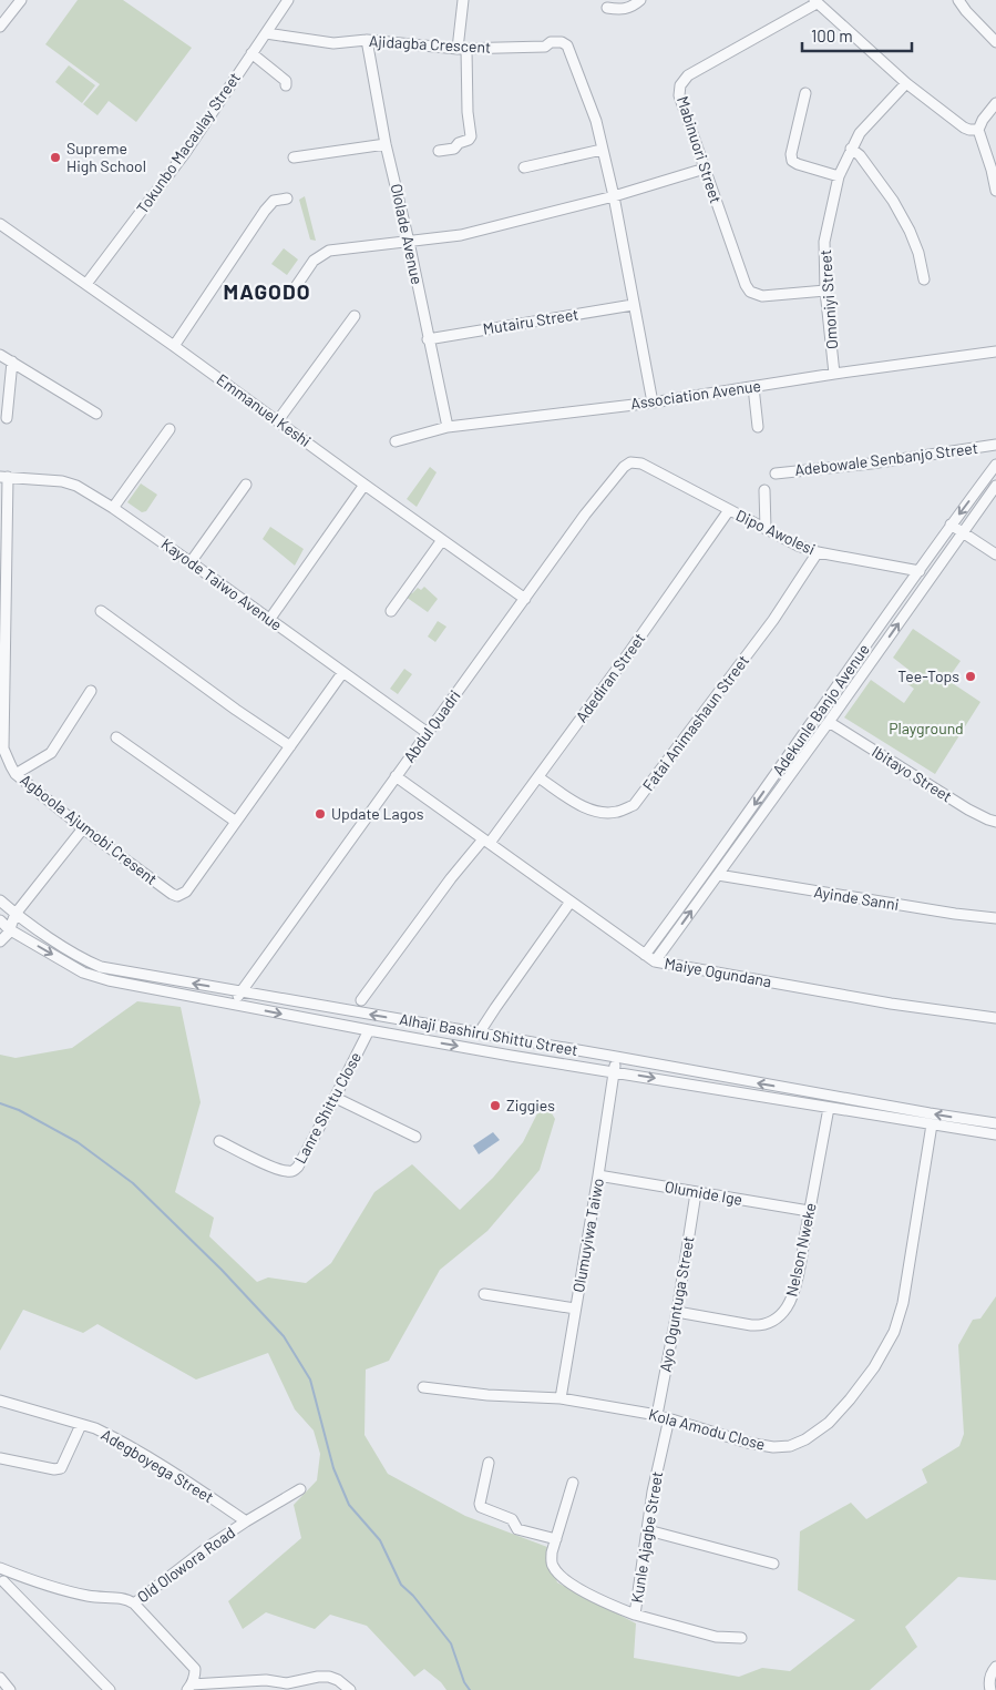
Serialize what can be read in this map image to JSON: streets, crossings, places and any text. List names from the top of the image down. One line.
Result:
{"streets":{"street":["Ajidagba Crescent","Tokunbo Macaulay Street","Mabinuori Street","Ololade Avenue","Omoniyi Street","Mutairu Street","Association Avenue","Emmanuel Keshi","Adebowale Senbanjo Street","Dipo Awolesi","Kayode Taiwo Avenue","Adediran Street","Adekunle Banjo Avenue","Fatai Animashaun Street","Abdul Quadri","Ibitayo Street","Agboola Ajumobi Cresent","Ayinde Sanni","Maiye Ogundana","Alhaji Bashiru Shittu Street","Lanre Shittu Close","Olumide Ige","Olumuyiwa Taiwo","Nelson Nweke","Ayo Oguntuga Street","Kola Amodu Close","Adegboyega Street","Kunle Ajagbe Street","Old Olowora Road"]},"crossings":[["Ajidagba Crescent","Tokunbo Macaulay Street"],["Ajidagba Crescent","Ololade Avenue"],["Tokunbo Macaulay Street","Emmanuel Keshi"],["Mabinuori Street","Omoniyi Street"],["Ololade Avenue","Mutairu Street"],["Ololade Avenue","Association Avenue"],["Omoniyi Street","Association Avenue"],["Emmanuel Keshi","Abdul Quadri"],["Dipo Awolesi","Adediran Street"],["Dipo Awolesi","Adekunle Banjo Avenue"],["Dipo Awolesi","Fatai Animashaun Street"],["Dipo Awolesi","Abdul Quadri"],["Kayode Taiwo Avenue","Abdul Quadri"],["Kayode Taiwo Avenue","Agboola Ajumobi Cresent"],["Adediran Street","Fatai Animashaun Street"],["Adediran Street","Maiye Ogundana"],["Adekunle Banjo Avenue","Ibitayo Street"],["Adekunle Banjo Avenue","Ayinde Sanni"],["Adekunle Banjo Avenue","Maiye Ogundana"],["Abdul Quadri","Maiye Ogundana"],["Abdul Quadri","Alhaji Bashiru Shittu Street"],["Alhaji Bashiru Shittu Street","Lanre Shittu Close"],["Alhaji Bashiru Shittu Street","Olumuyiwa Taiwo"],["Alhaji Bashiru Shittu Street","Nelson Nweke"],["Alhaji Bashiru Shittu Street","Kola Amodu Close"],["Olumide Ige","Olumuyiwa Taiwo"],["Olumide Ige","Nelson Nweke"],["Olumide Ige","Ayo Oguntuga Street"],["Olumuyiwa Taiwo","Kola Amodu Close"],["Nelson Nweke","Ayo Oguntuga Street"],["Ayo Oguntuga Street","Kola Amodu Close"],["Kola Amodu Close","Kunle Ajagbe Street"],["Adegboyega Street","Old Olowora Road"]],"districts":["MAGODO"],"parks":["Playground"],"places":["Supreme High School","Tee-Tops","Update Lagos","Ziggies"],"scale_bar":"100 m"}
